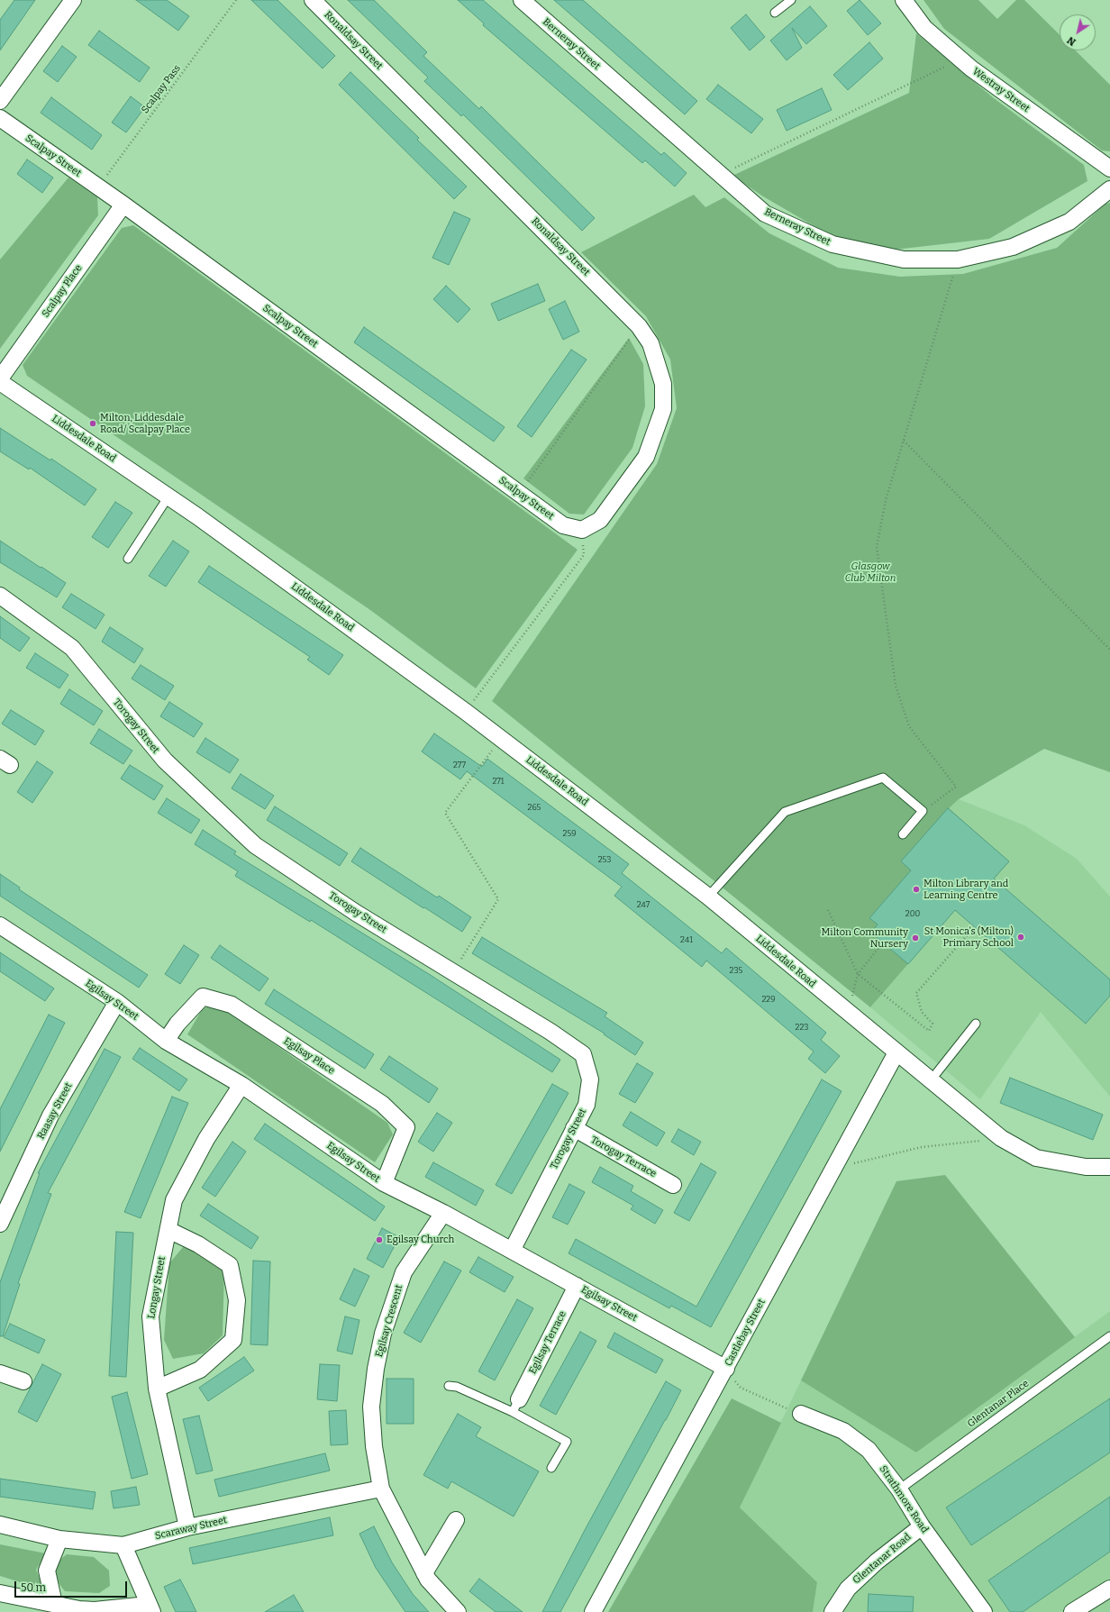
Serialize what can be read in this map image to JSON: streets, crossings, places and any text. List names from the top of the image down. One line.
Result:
{"streets":{"street":["Ronaldsay Street","Berneray Street","Westray Street","Scalpay Street","Scalpay Place","Liddesdale Road","Torogay Street","Egilsay Street","Egilsay Place","Raasay Street","Torogay Terrace","Longay Street","Egilsay Crescent","Castlebay Street","Egilsay Terrace","Strathmore Road","Scaraway Street","Glentanar Road"],"lane":["Glentanar Place"],"path":["Scalpay Pass"]},"crossings":[["Ronaldsay Street","Scalpay Street"],["Scalpay Pass","Scalpay Street"],["Scalpay Street","Scalpay Place"],["Liddesdale Road","Castlebay Street"],["Torogay Street","Egilsay Street"],["Torogay Street","Torogay Terrace"],["Egilsay Street","Egilsay Place"],["Egilsay Street","Raasay Street"],["Egilsay Street","Longay Street"],["Egilsay Street","Egilsay Crescent"],["Egilsay Street","Castlebay Street"],["Egilsay Street","Egilsay Terrace"],["Longay Street","Scaraway Street"],["Egilsay Crescent","Scaraway Street"],["Glentanar Place","Strathmore Road"],["Strathmore Road","Glentanar Road"]],"parks":["Glasgow Club Milton"],"places":["Milton, Liddesdale Road/ Scalpay Place","Milton Library and Learning Centre","St Monica's (Milton) Primary School","Milton Community Nursery","Egilsay Church"],"house_numbers":["277","271","265","259","253","247","200","241","235","229","223"],"scale_bar":"50 m","north":"bottom left"}
